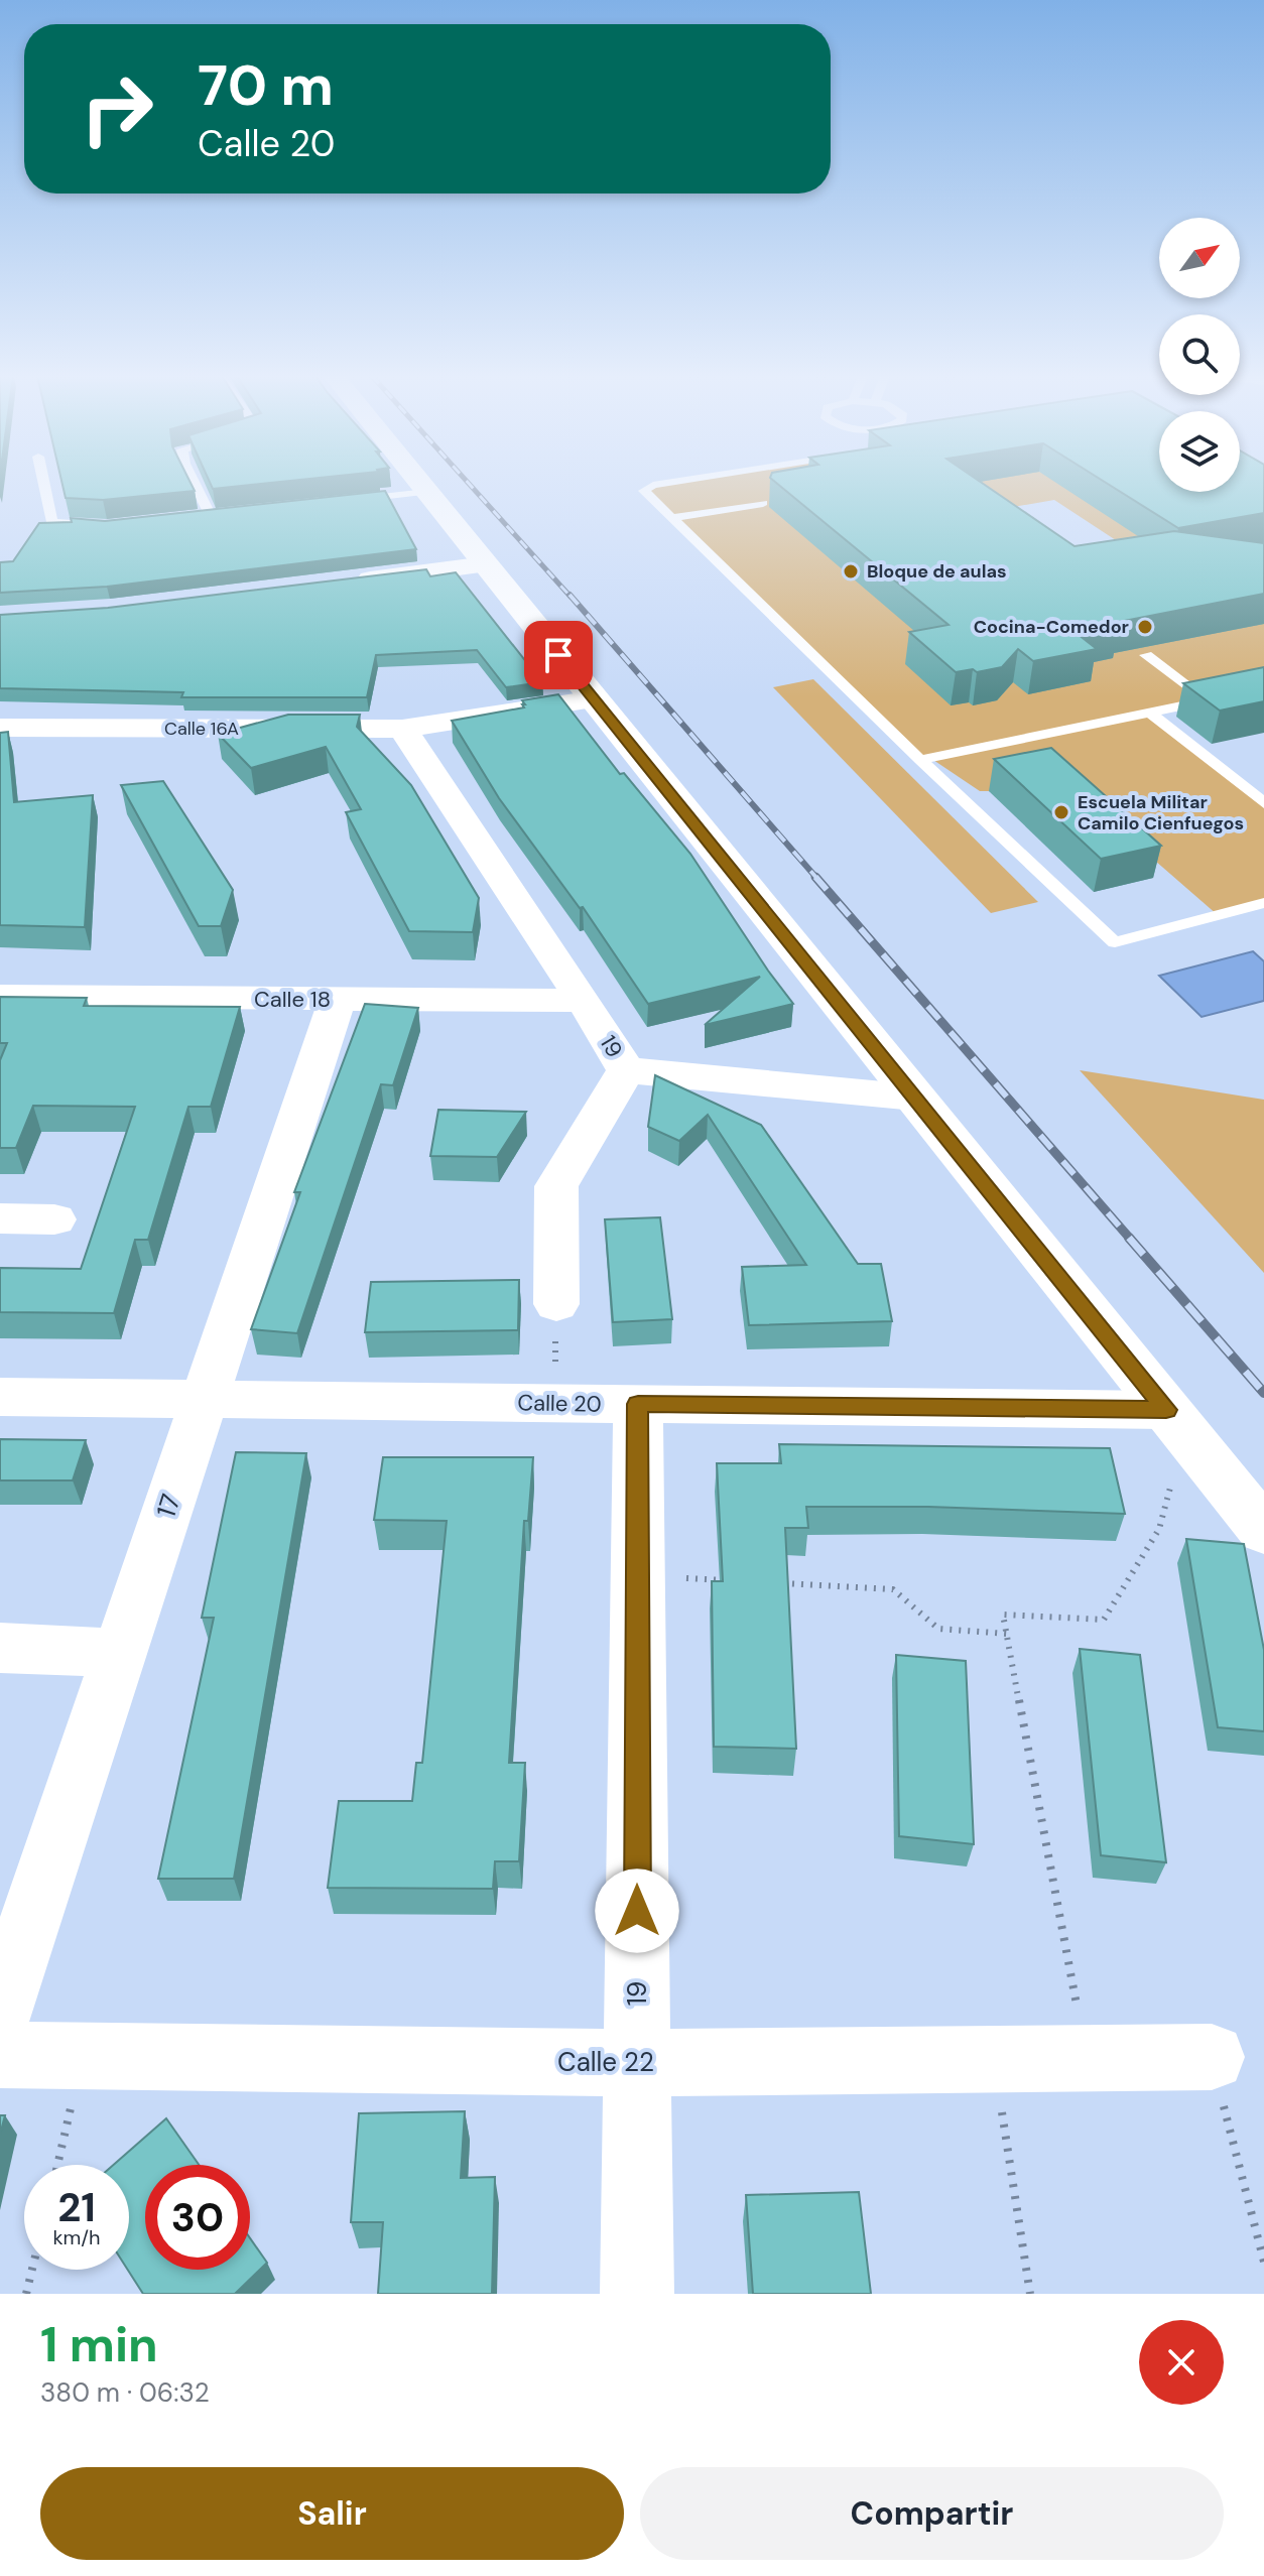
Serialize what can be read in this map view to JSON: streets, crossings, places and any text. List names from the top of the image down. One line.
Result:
{"streets":{"street":["Calle 16A","Calle 18","19","Calle 20","17","Calle 22"]},"crossings":[["Calle 16A","19"],["Calle 18","19"],["Calle 18","17"],["19","Calle 20"],["19","Calle 22"],["Calle 20","17"]],"places":["Bloque de aulas","Cocina-Comedor","Escuela Militar Camilo Cienfuegos"],"north":"top right","page":{"turn":["70 m","Calle 20"],"speed":"21 km/h","limit":"30","heading":["1 min","380 m · 06:32"],"buttons":["Salir","Compartir"]}}
